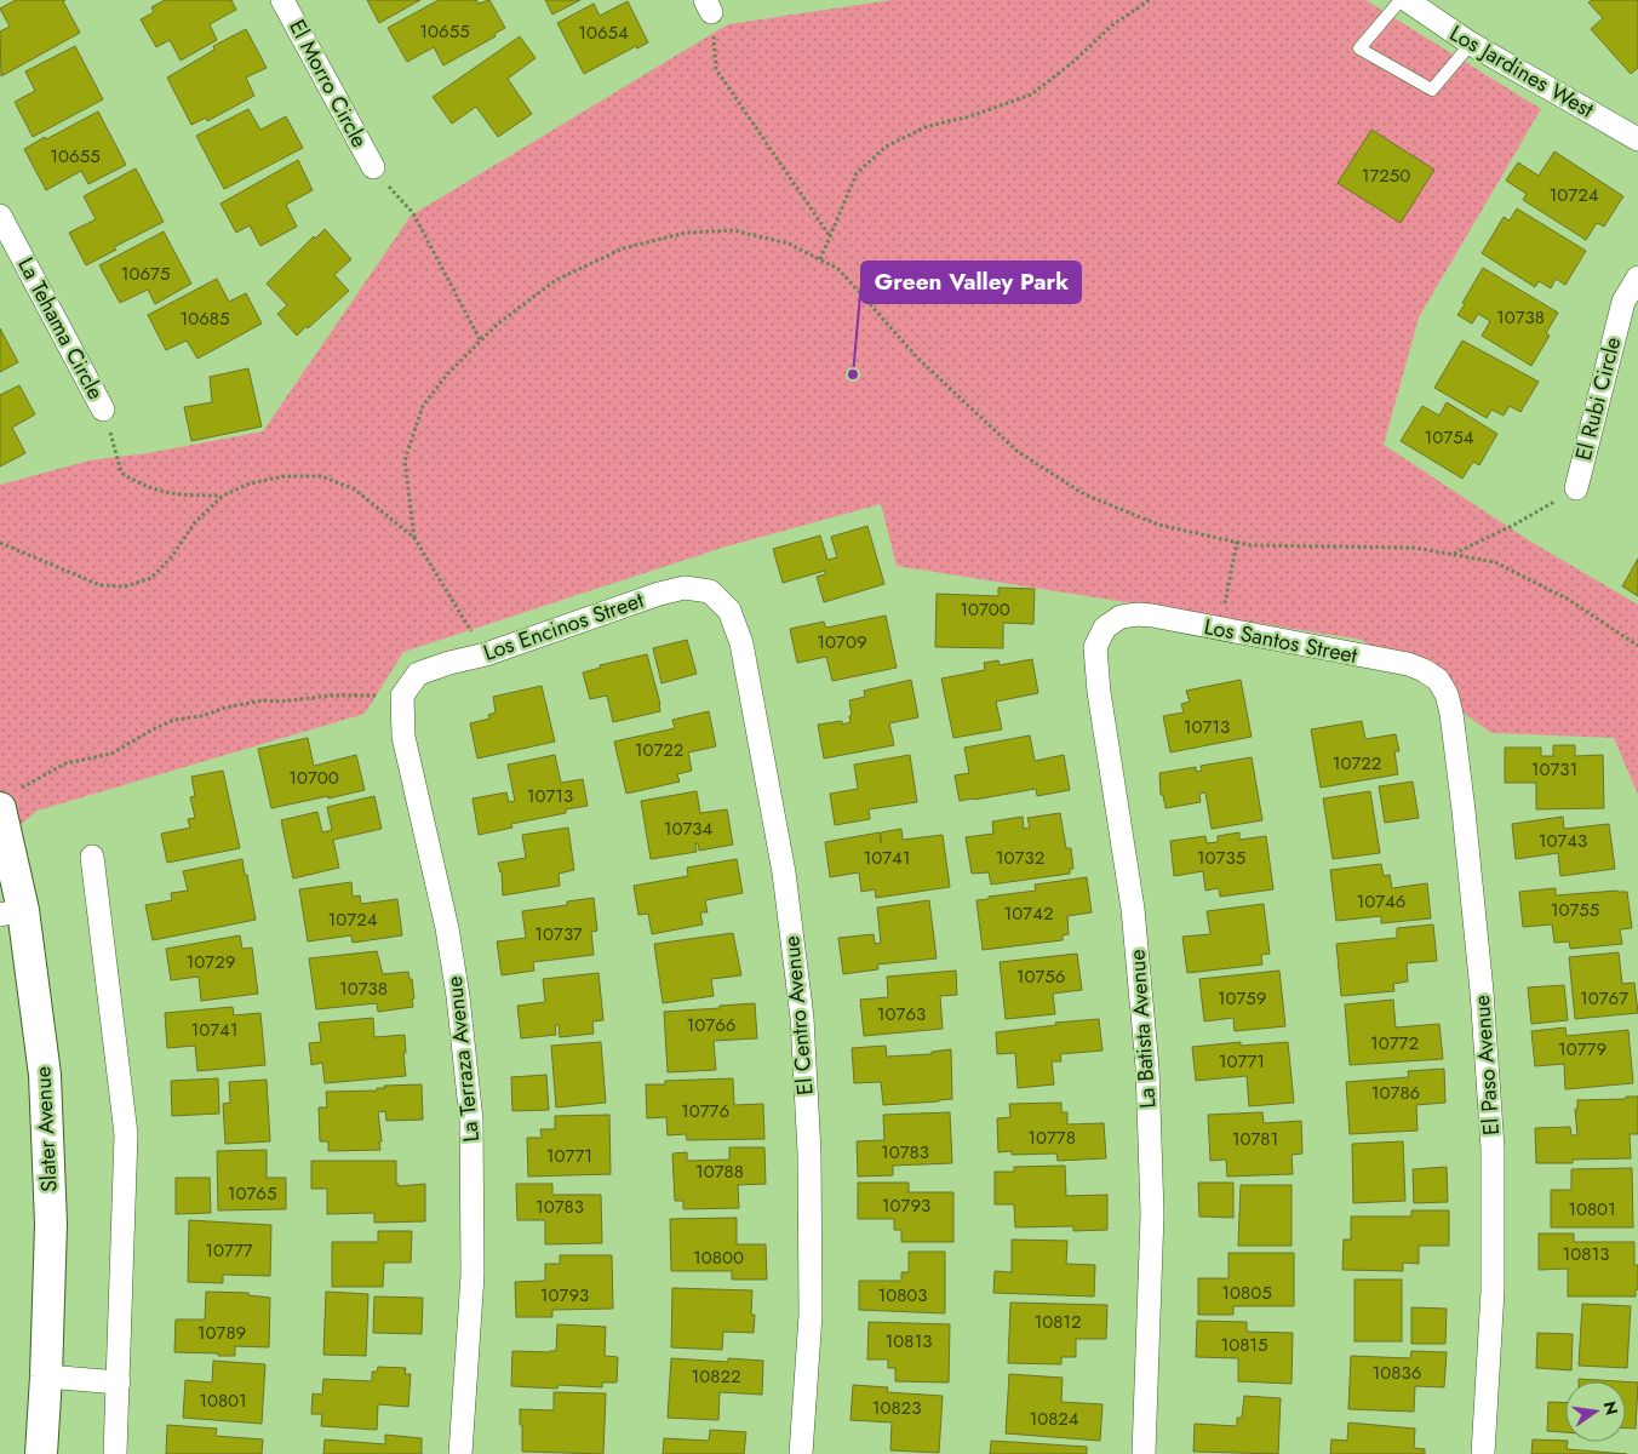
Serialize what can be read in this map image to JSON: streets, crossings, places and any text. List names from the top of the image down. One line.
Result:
{"streets":{"main road":["Slater Avenue"],"street":["Los Jardines West","El Morro Circle","La Tehama Circle","El Rubi Circle","Los Encinos Street","Los Santos Street","El Centro Avenue","La Batista Avenue","La Terraza Avenue","El Paso Avenue"]},"crossings":[["Los Encinos Street","El Centro Avenue"],["Los Encinos Street","La Terraza Avenue"],["Los Santos Street","La Batista Avenue"],["Los Santos Street","El Paso Avenue"]],"places":["Green Valley Park"],"house_numbers":["10655","10654","10655","17250","10724","10675","10738","10685","10754","10700","10709","10713","10722","10722","10731","10700","10713","10734","10743","10741","10732","10735","10746","10755","10742","10724","10737","10729","10756","10738","10759","10767","10763","10766","10741","10772","10779","10771","10786","10776","10778","10781","10783","10771","10788","10765","10793","10783","10801","10777","10813","10800","10805","10793","10803","10812","10789","10813","10815","10836","10822","10801","10823","10824"],"north":"right"}
